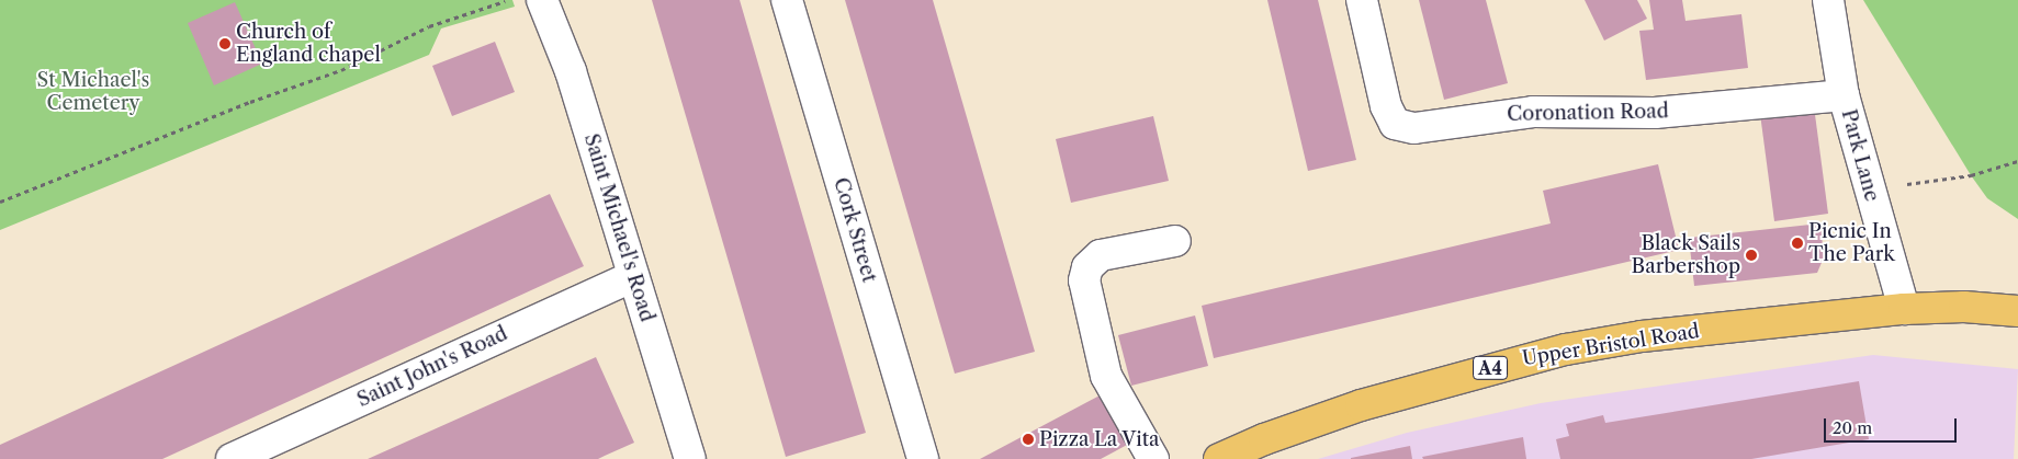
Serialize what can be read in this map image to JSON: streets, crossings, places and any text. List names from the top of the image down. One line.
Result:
{"streets":{"main road":["Upper Bristol Road","A4"],"street":["Coronation Road","Park Lane","Saint Michael's Road","Cork Street","Saint John's Road"]},"crossings":[["Coronation Road","Park Lane"],["Park Lane","Upper Bristol Road"],["Saint Michael's Road","Saint John's Road"]],"parks":["St Michael's Cemetery"],"places":["Church of England chapel","Picnic In The Park","Black Sails Barbershop","Pizza La Vita"],"scale_bar":"20 m"}
